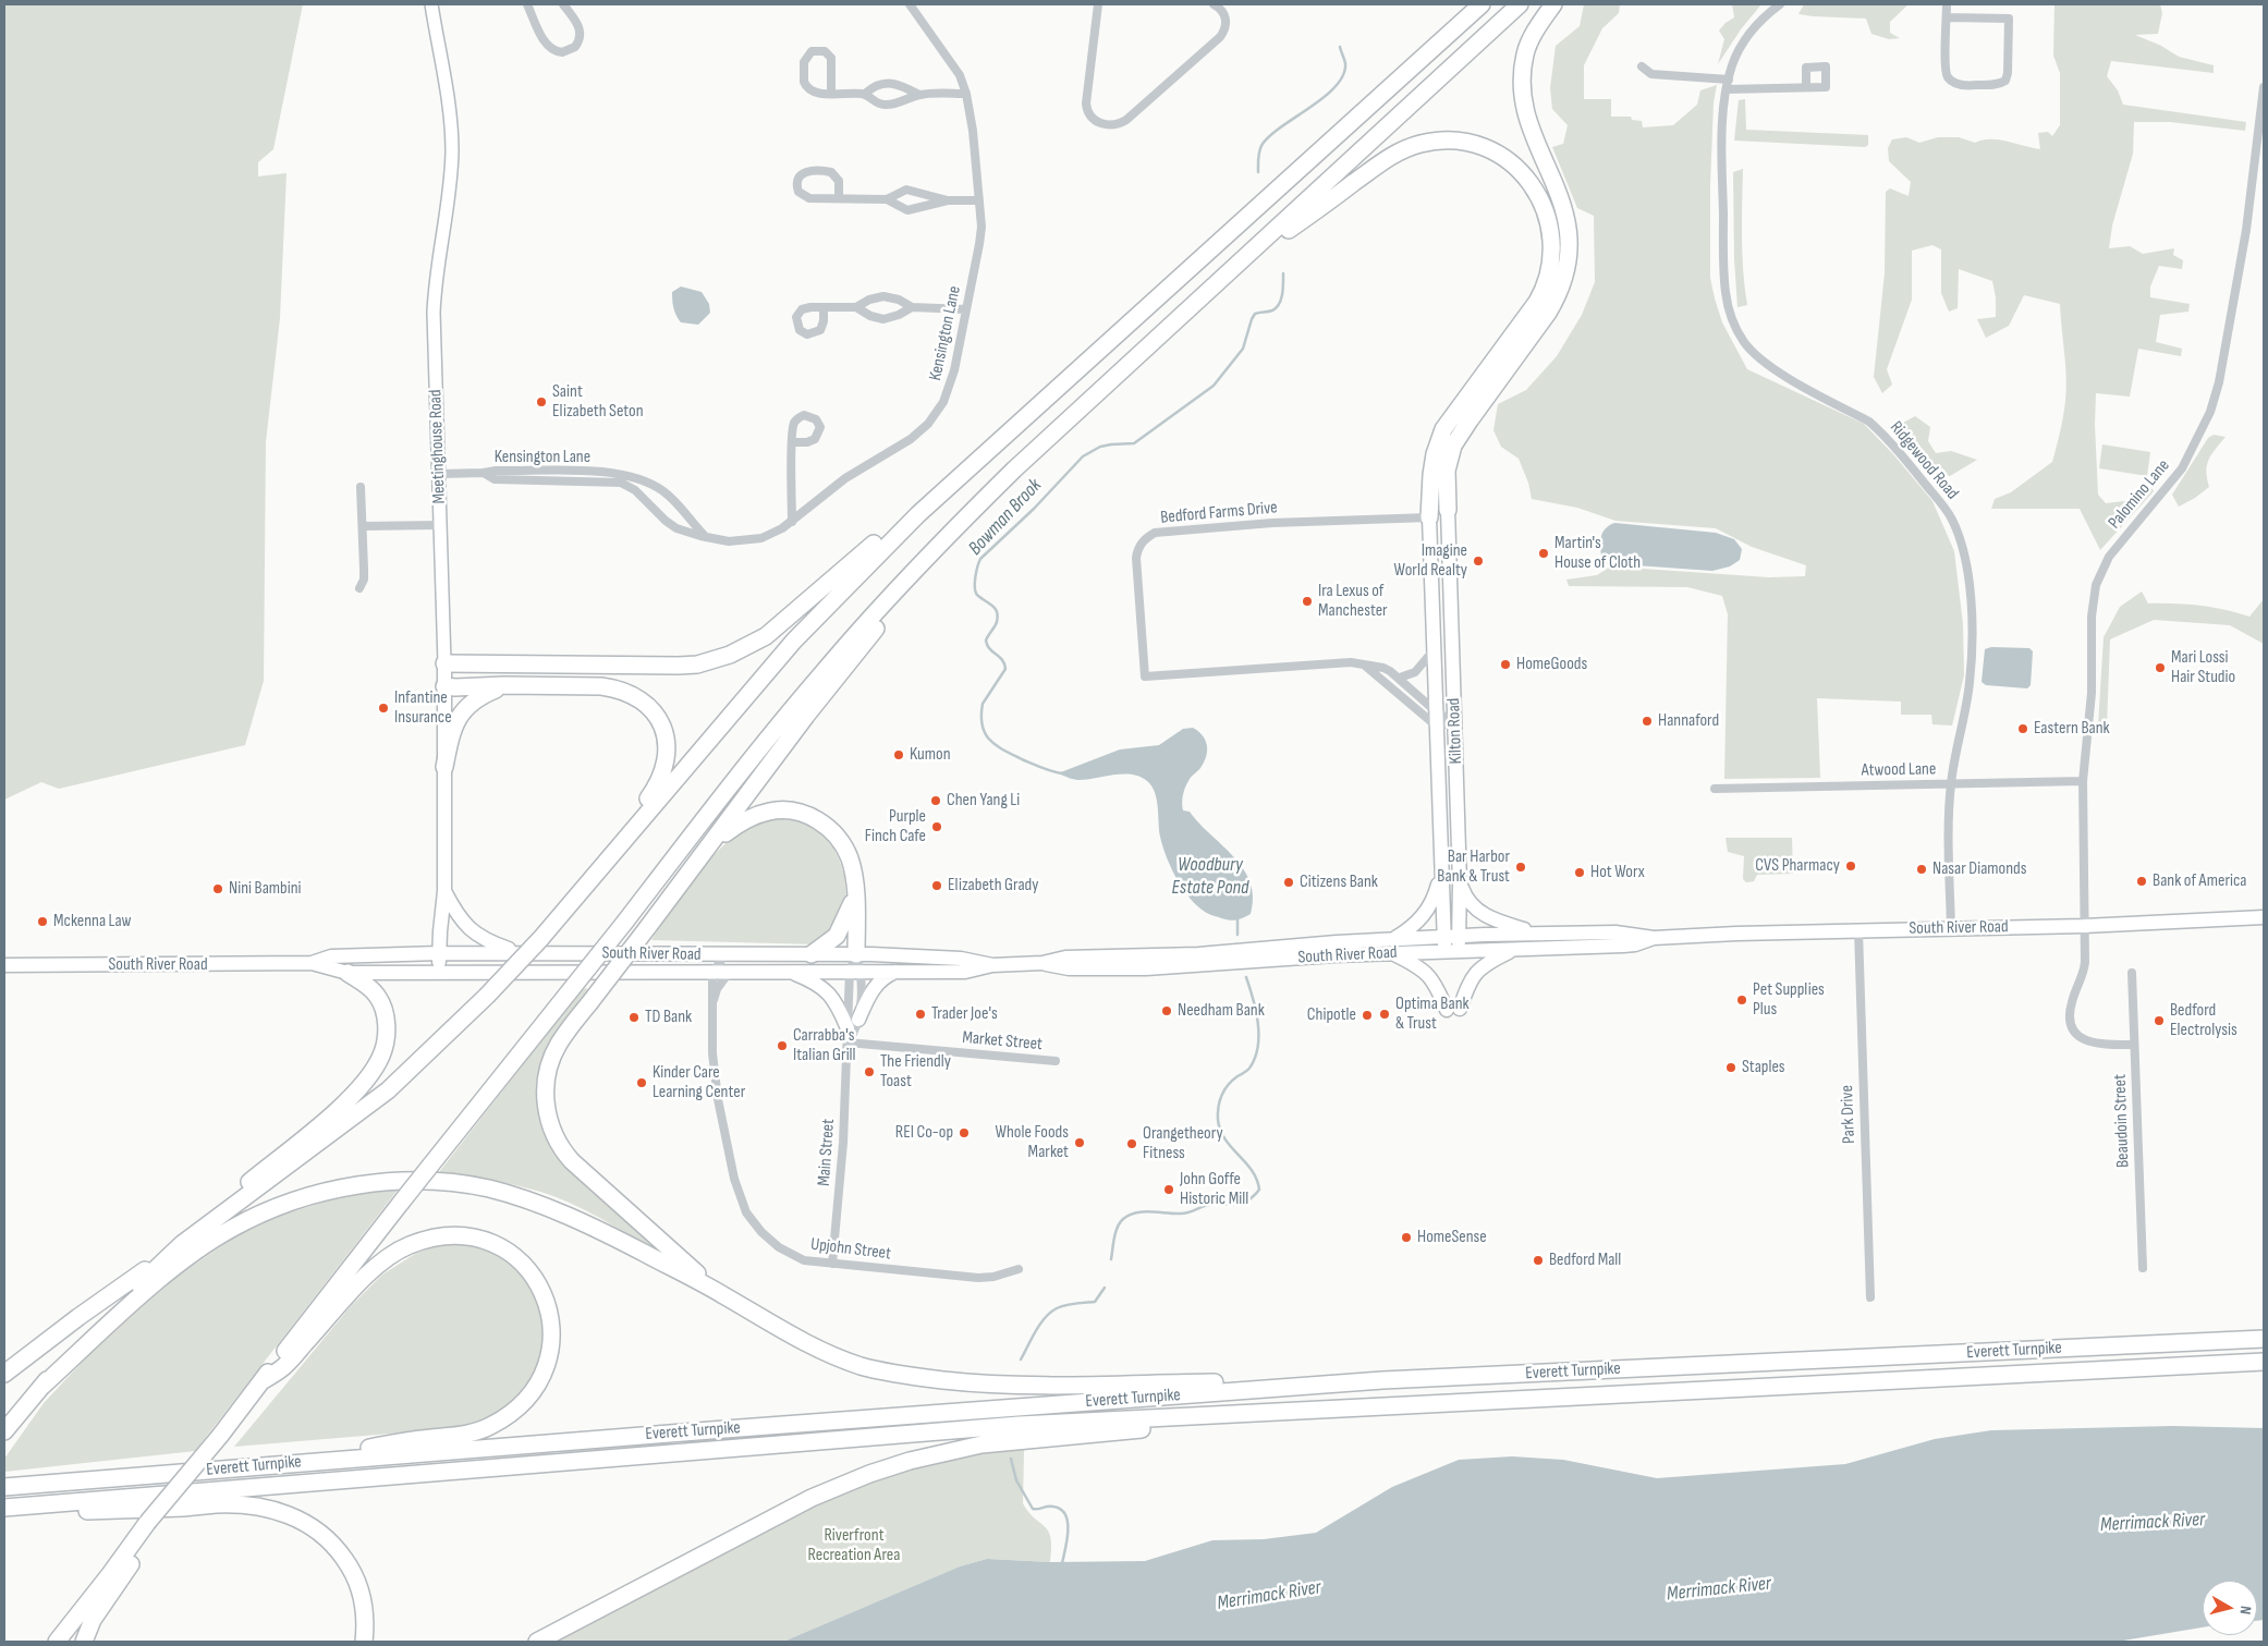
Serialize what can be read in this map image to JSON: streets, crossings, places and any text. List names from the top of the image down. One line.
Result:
{"streets":{"highway":["Everett Turnpike"],"main road":["Meetinghouse Road","Kilton Road","South River Road"],"street":["Kensington Lane","Ridgewood Road","Palomino Lane","Bedford Farms Drive","Atwood Lane","Market Street","Park Drive","Beaudoin Street","Main Street","Upjohn Street"]},"crossings":[["Kensington Lane","Meetinghouse Road"],["Meetinghouse Road","South River Road"],["Ridgewood Road","Atwood Lane"],["Ridgewood Road","South River Road"],["Palomino Lane","Atwood Lane"],["Palomino Lane","South River Road"],["Palomino Lane","Beaudoin Street"],["Bedford Farms Drive","Kilton Road"],["Kilton Road","South River Road"],["South River Road","Park Drive"],["South River Road","Main Street"],["South River Road","Upjohn Street"],["Market Street","Main Street"],["Main Street","Upjohn Street"]],"water":["Bowman Brook","Woodbury Estate Pond","Merrimack River"],"parks":["Riverfront Recreation Area"],"places":["Saint Elizabeth Seton","Martin's House of Cloth","Imagine World Realty","Ira Lexus of Manchester","HomeGoods","Mari Lossi Hair Studio","Infantine Insurance","Hannaford","Eastern Bank","Kumon","Chen Yang Li","Purple Finch Cafe","CVS Pharmacy","Bar Harbor Bank & Trust","Nasar Diamonds","Hot Worx","Bank of America","Citizens Bank","Elizabeth Grady","Nini Bambini","Mckenna Law","Pet Supplies Plus","Needham Bank","Trader Joe's","Optima Bank & Trust","Chipotle","TD Bank","Bedford Electrolysis","Carrabba's Italian Grill","Staples","The Friendly Toast","Kinder Care Learning Center","REI Co-op","Whole Foods Market","Orangetheory Fitness","John Goffe Historic Mill","HomeSense","Bedford Mall"],"north":"right"}
